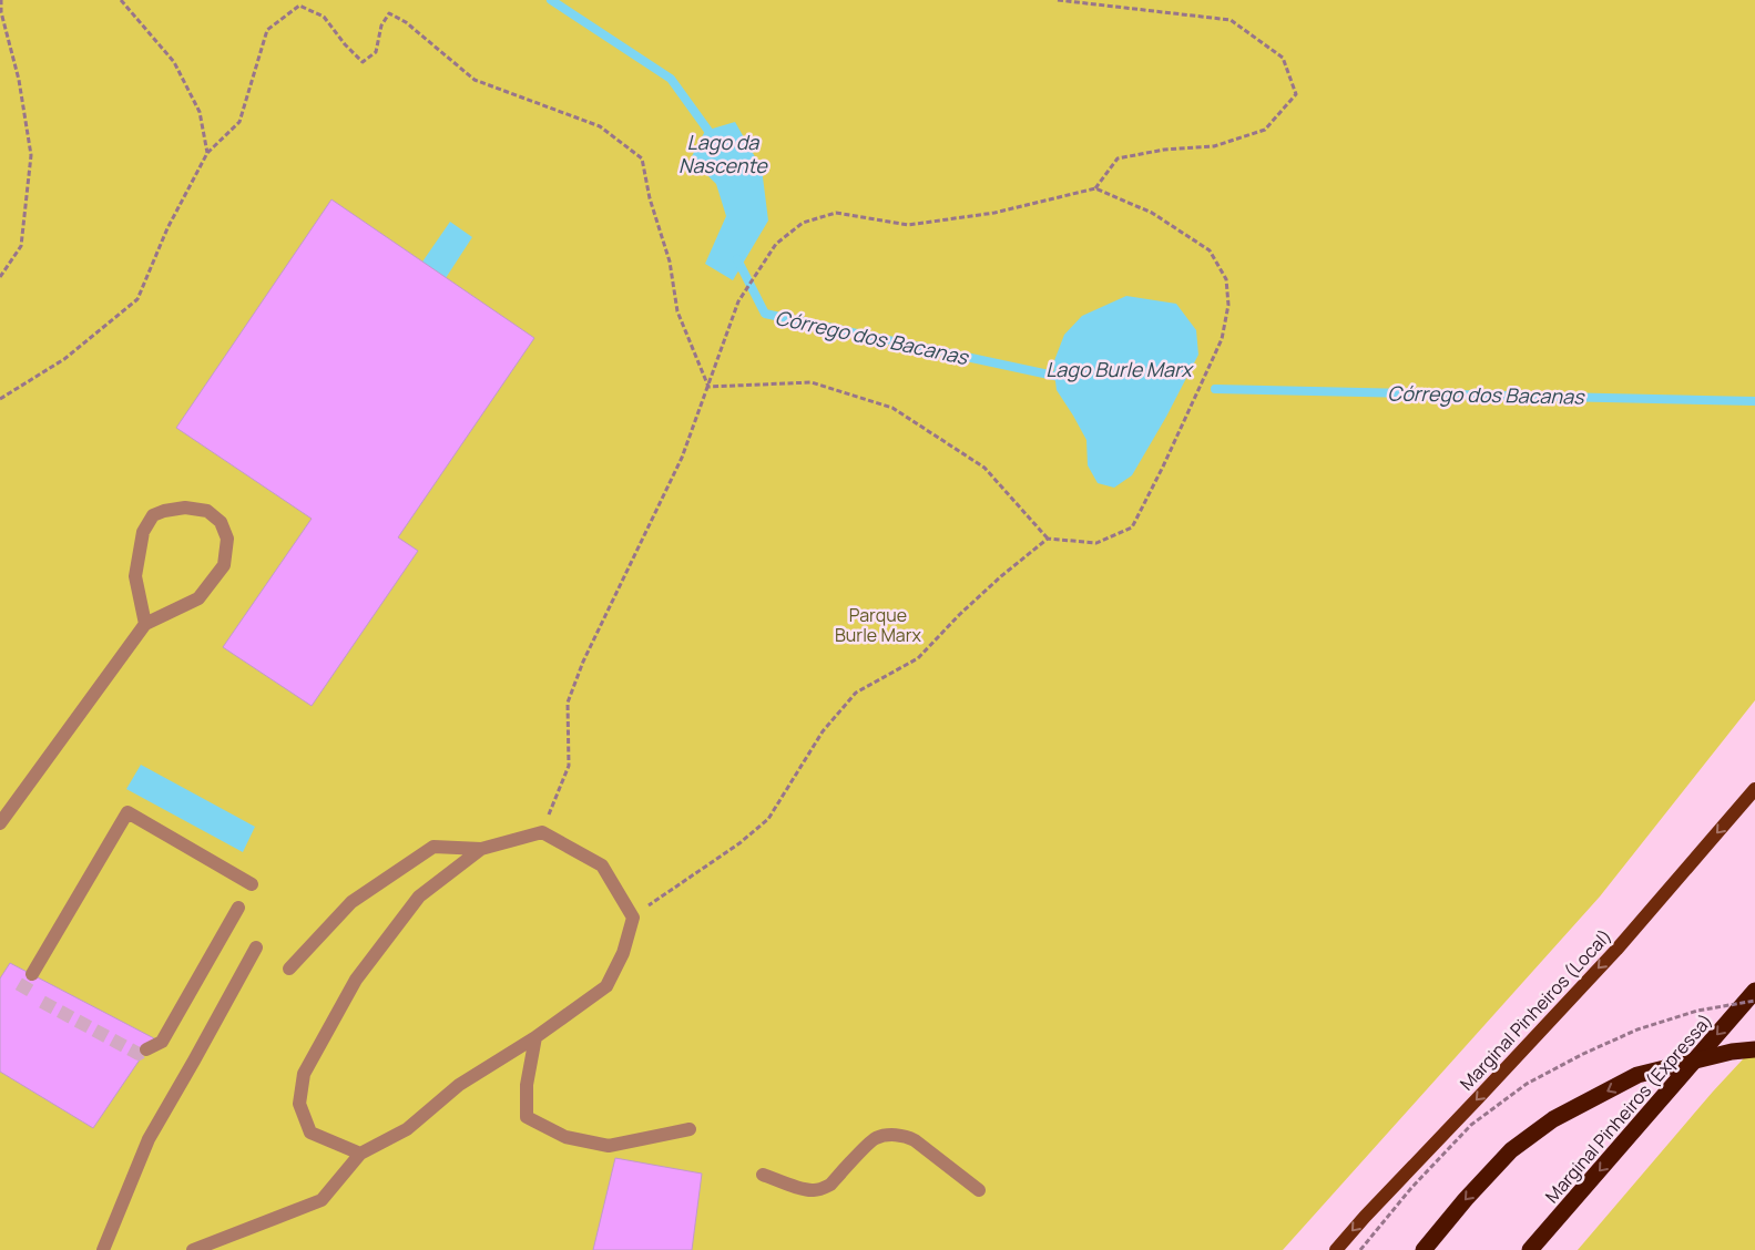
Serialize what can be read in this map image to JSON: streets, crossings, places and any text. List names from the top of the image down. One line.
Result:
{"streets":{"highway":["Marginal Pinheiros (Expressa)"],"main road":["Marginal Pinheiros (Local)"]},"one_way":["Marginal Pinheiros (Local)"],"water":["Lago da Nascente","Córrego dos Bacanas","Lago Burle Marx"],"parks":["Parque Burle Marx"]}
